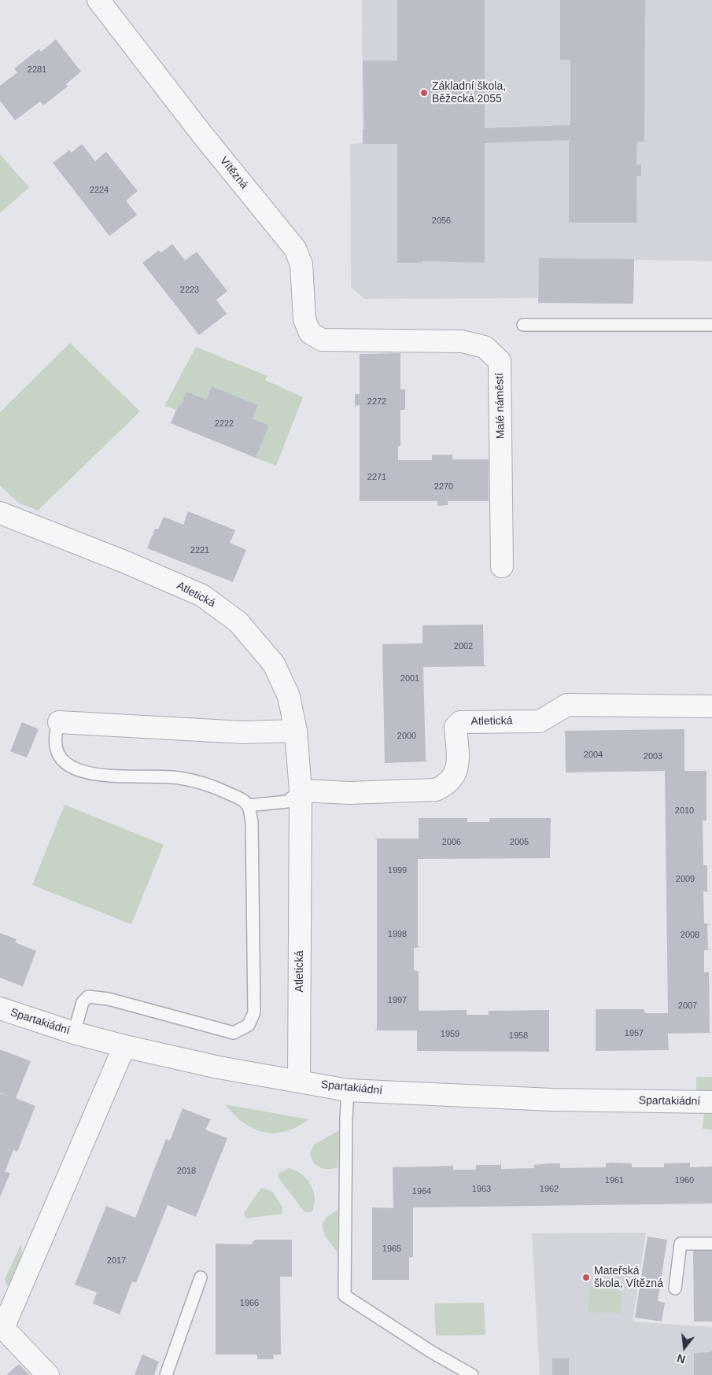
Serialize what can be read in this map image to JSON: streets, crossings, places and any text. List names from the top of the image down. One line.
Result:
{"streets":{"street":["Vítězná","Malé náměstí","Atletická","Spartakiádní"]},"crossings":[["Vítězná","Malé náměstí"],["Atletická","Spartakiádní"]],"places":["Základní škola, Běžecká 2055","Mateřská škola, Vítězná"],"house_numbers":["2281","2224","2056","2223","2272","2222","2271","2270","2221","2002","2001","2000","2004","2003","2010","2006","2005","1999","2009","1998","2008","1997","2007","1957","1959","1958","2018","1961","1960","1963","1962","1964","1965","2017","1966"],"north":"bottom"}
